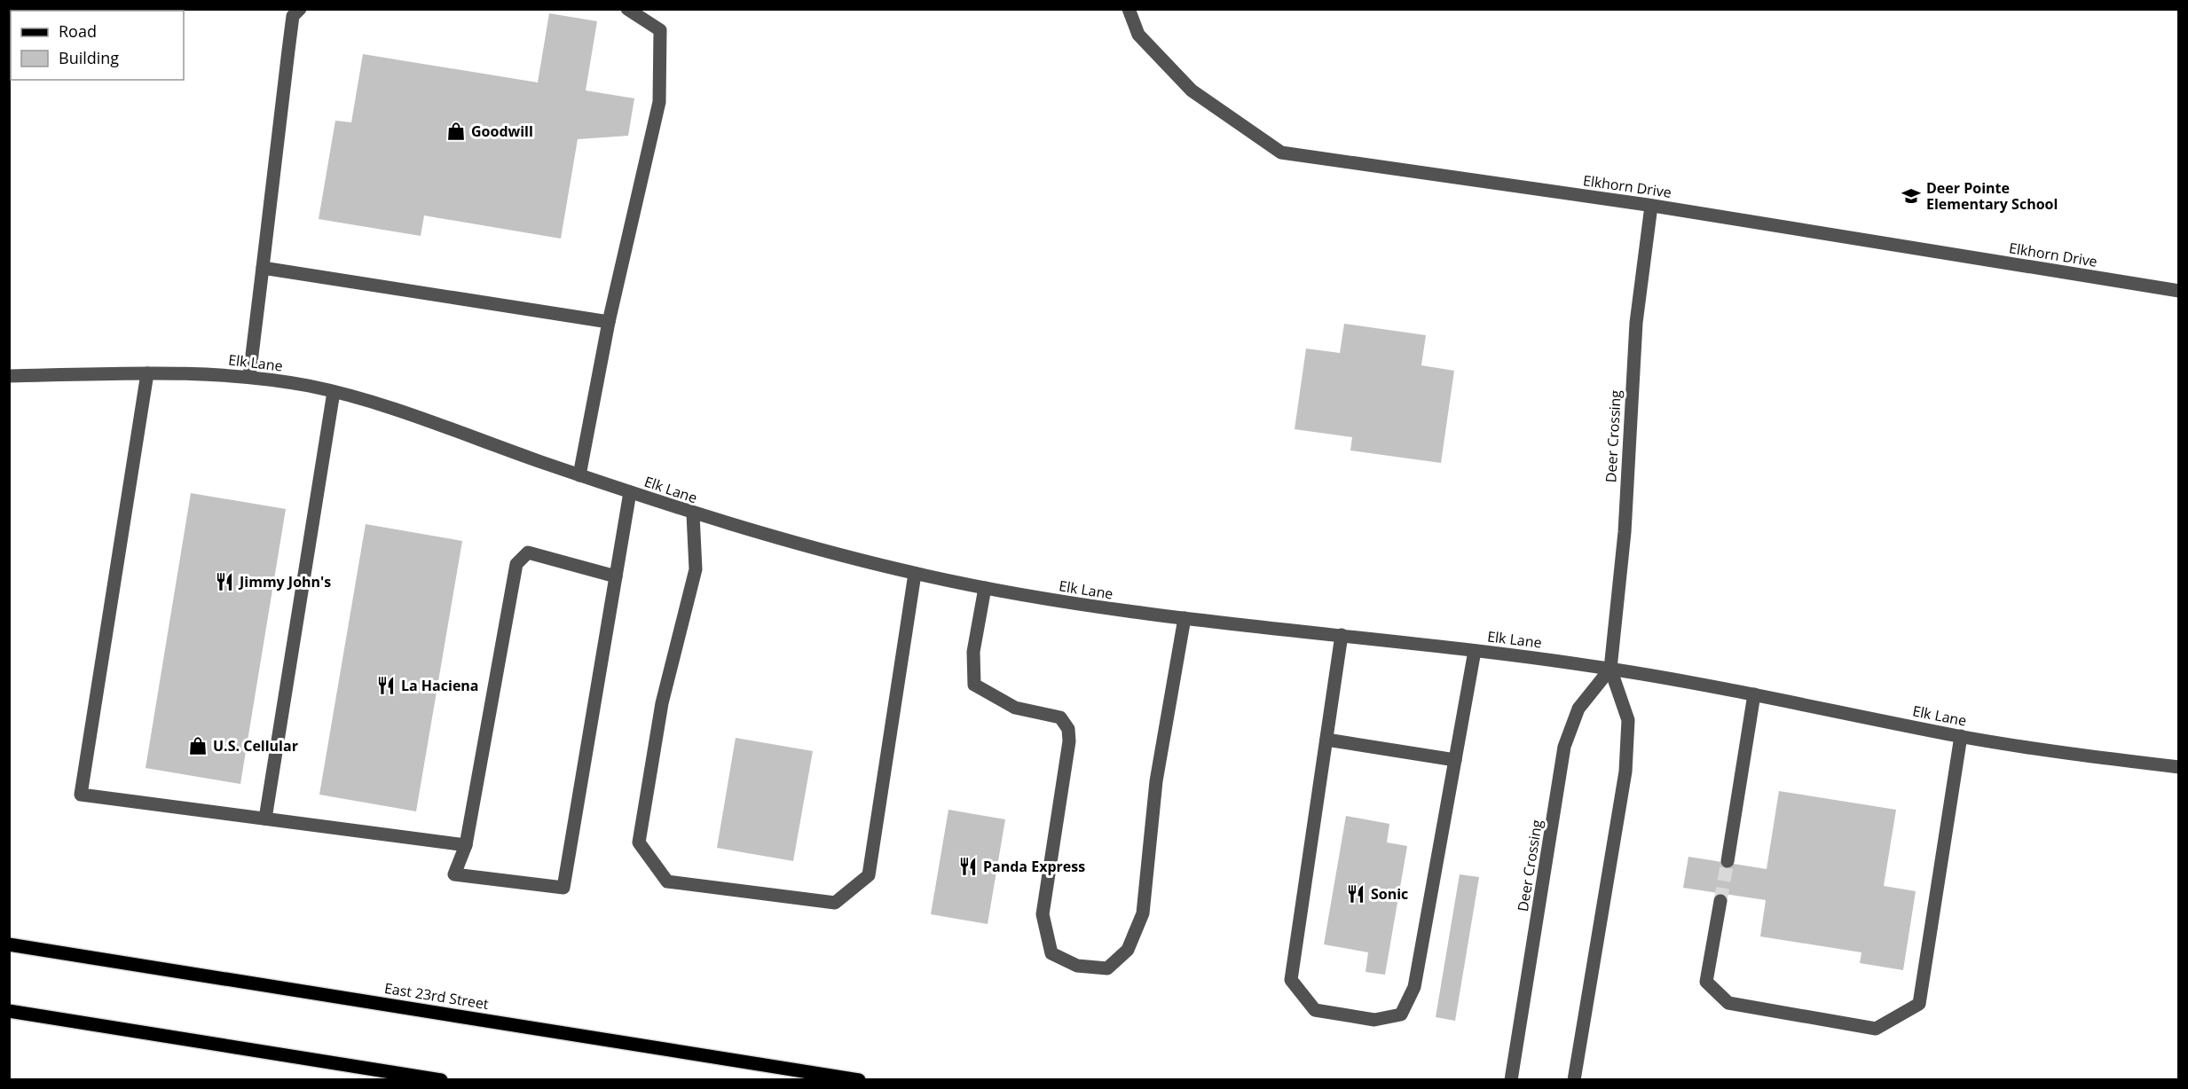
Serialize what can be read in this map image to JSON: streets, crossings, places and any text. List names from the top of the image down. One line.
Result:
{"streets":{"main road":["East 23rd Street"],"street":["Elkhorn Drive","Elk Lane","Deer Crossing"]},"crossings":[["Elkhorn Drive","Deer Crossing"],["Elk Lane","Deer Crossing"]],"places":{"shop":["Goodwill","U.S. Cellular"],"school or university":["Deer Pointe Elementary School"],"restaurant":["Jimmy John's","La Haciena","Panda Express","Sonic"]},"legend":["Road","Building"]}
